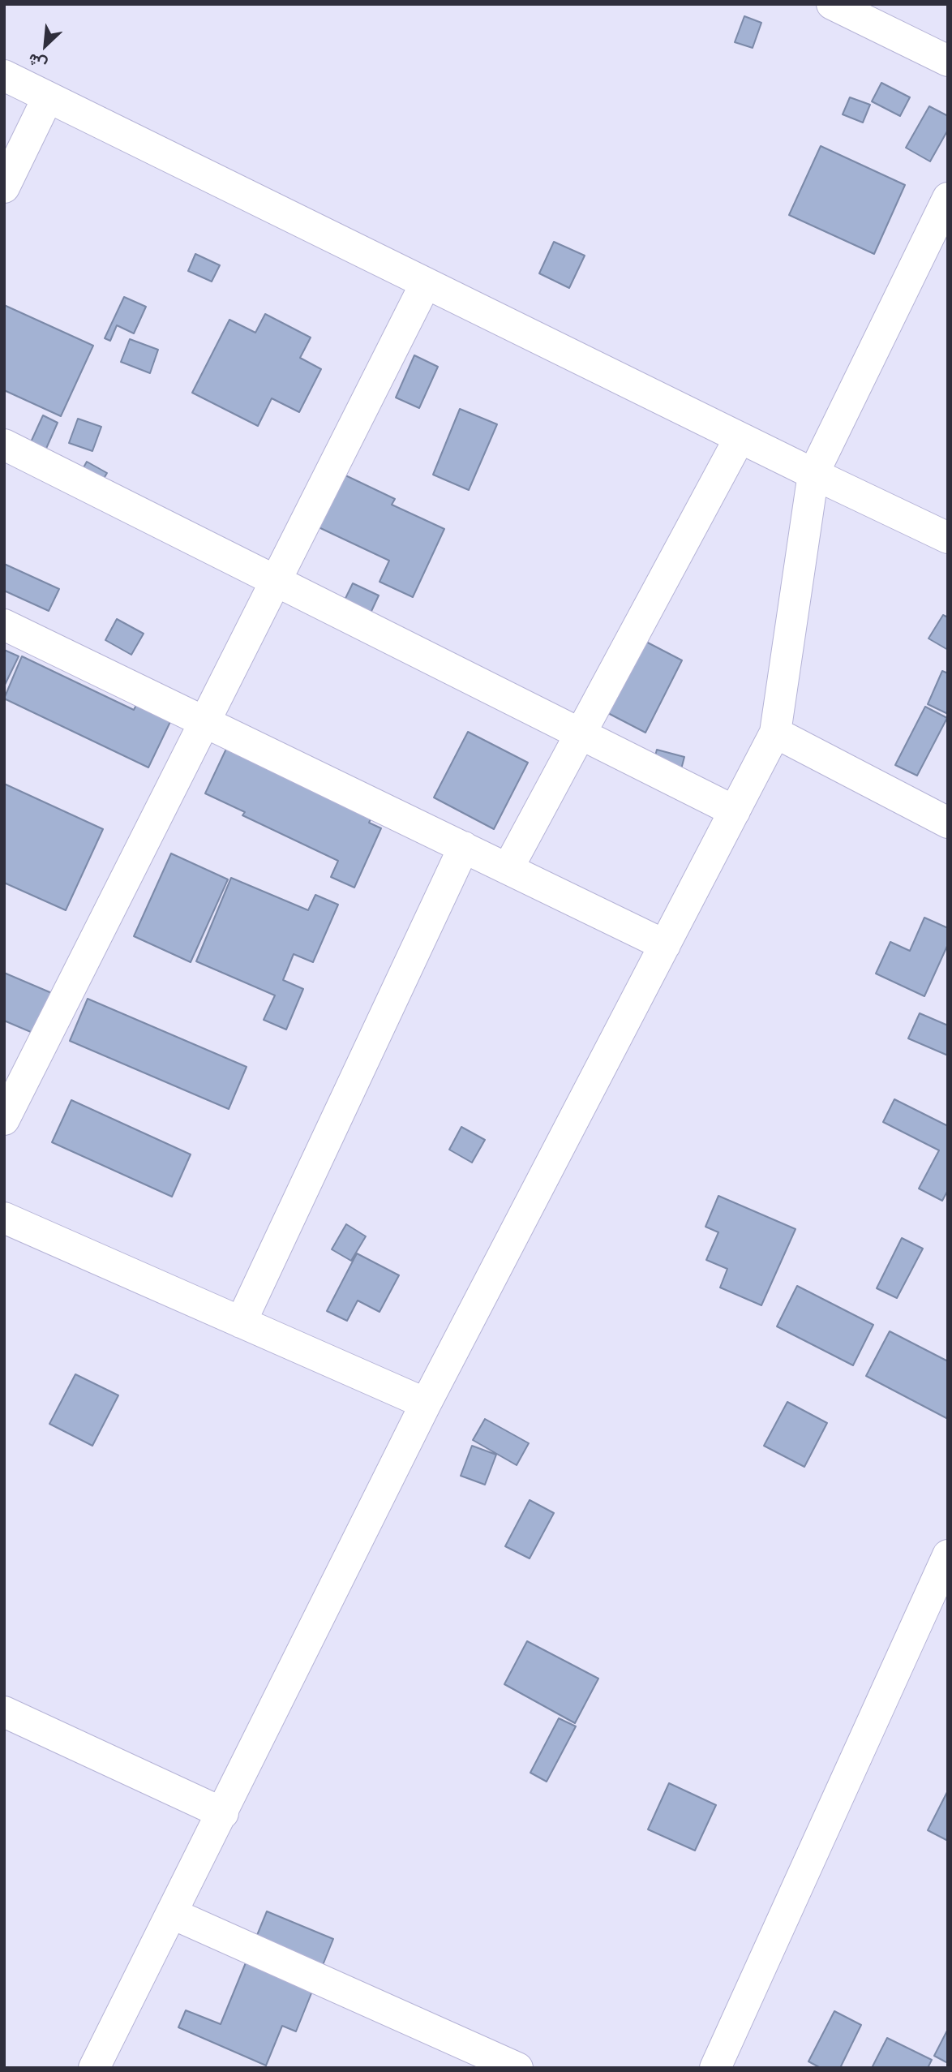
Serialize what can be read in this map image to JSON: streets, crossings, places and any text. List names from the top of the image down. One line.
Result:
{"north":"bottom left"}
